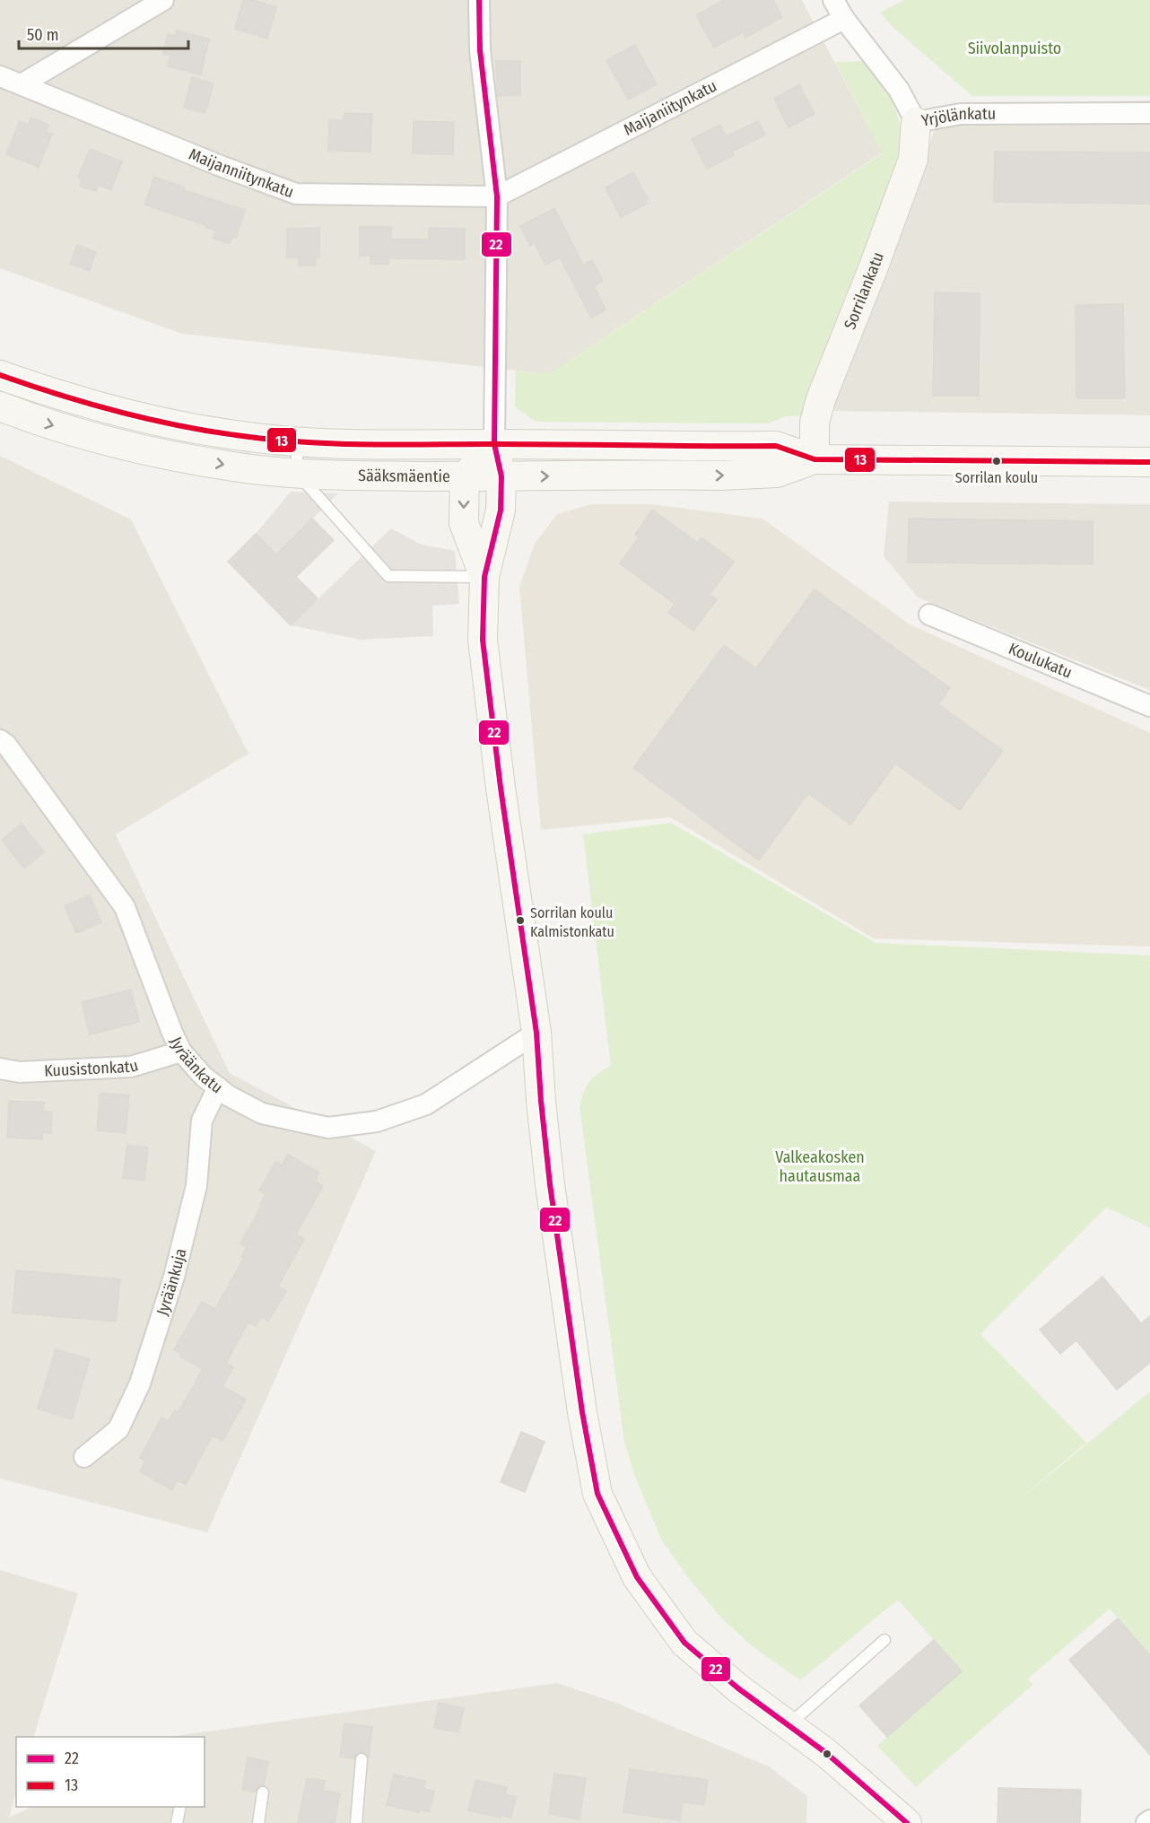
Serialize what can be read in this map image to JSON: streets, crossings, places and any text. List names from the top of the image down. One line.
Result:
{"streets":{"street":["Maijaniitynkatu","Yrjölänkatu","Maijanniitynkatu","Sorrilankatu","Sääksmäentie","Koulukatu","Jyräänkatu","Kuusistonkatu","Jyräänkuja"]},"crossings":[["Maijaniitynkatu","Yrjölänkatu"],["Maijaniitynkatu","Maijanniitynkatu"],["Yrjölänkatu","Sorrilankatu"],["Sorrilankatu","Sääksmäentie"],["Jyräänkatu","Kuusistonkatu"],["Jyräänkatu","Jyräänkuja"]],"parks":["Siivolanpuisto","Valkeakosken hautausmaa"],"places":["Sorrilan koulu","Sorrilan koulu Kalmistonkatu"],"lines":["transit line 22","transit line 13"],"legend":["22","13"],"scale_bar":"50 m"}
